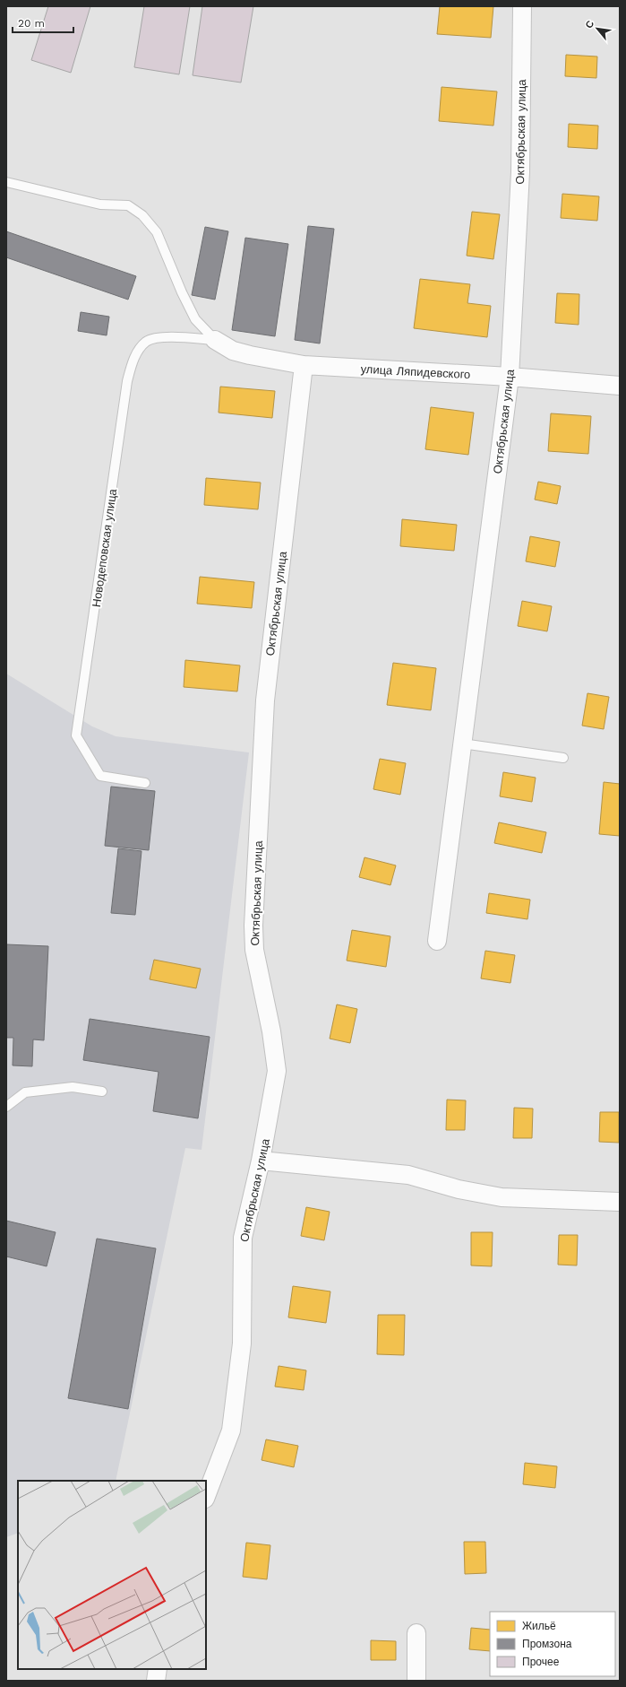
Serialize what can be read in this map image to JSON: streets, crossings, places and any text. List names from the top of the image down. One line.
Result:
{"streets":{"street":["Октябрьская улица","улица Ляпидевского"],"lane":["Новодеповская улица"]},"crossings":[["Октябрьская улица","улица Ляпидевского"],["улица Ляпидевского","Новодеповская улица"]],"legend":["Жильё","Промзона","Прочее"],"scale_bar":"20 m","north":"top left"}
